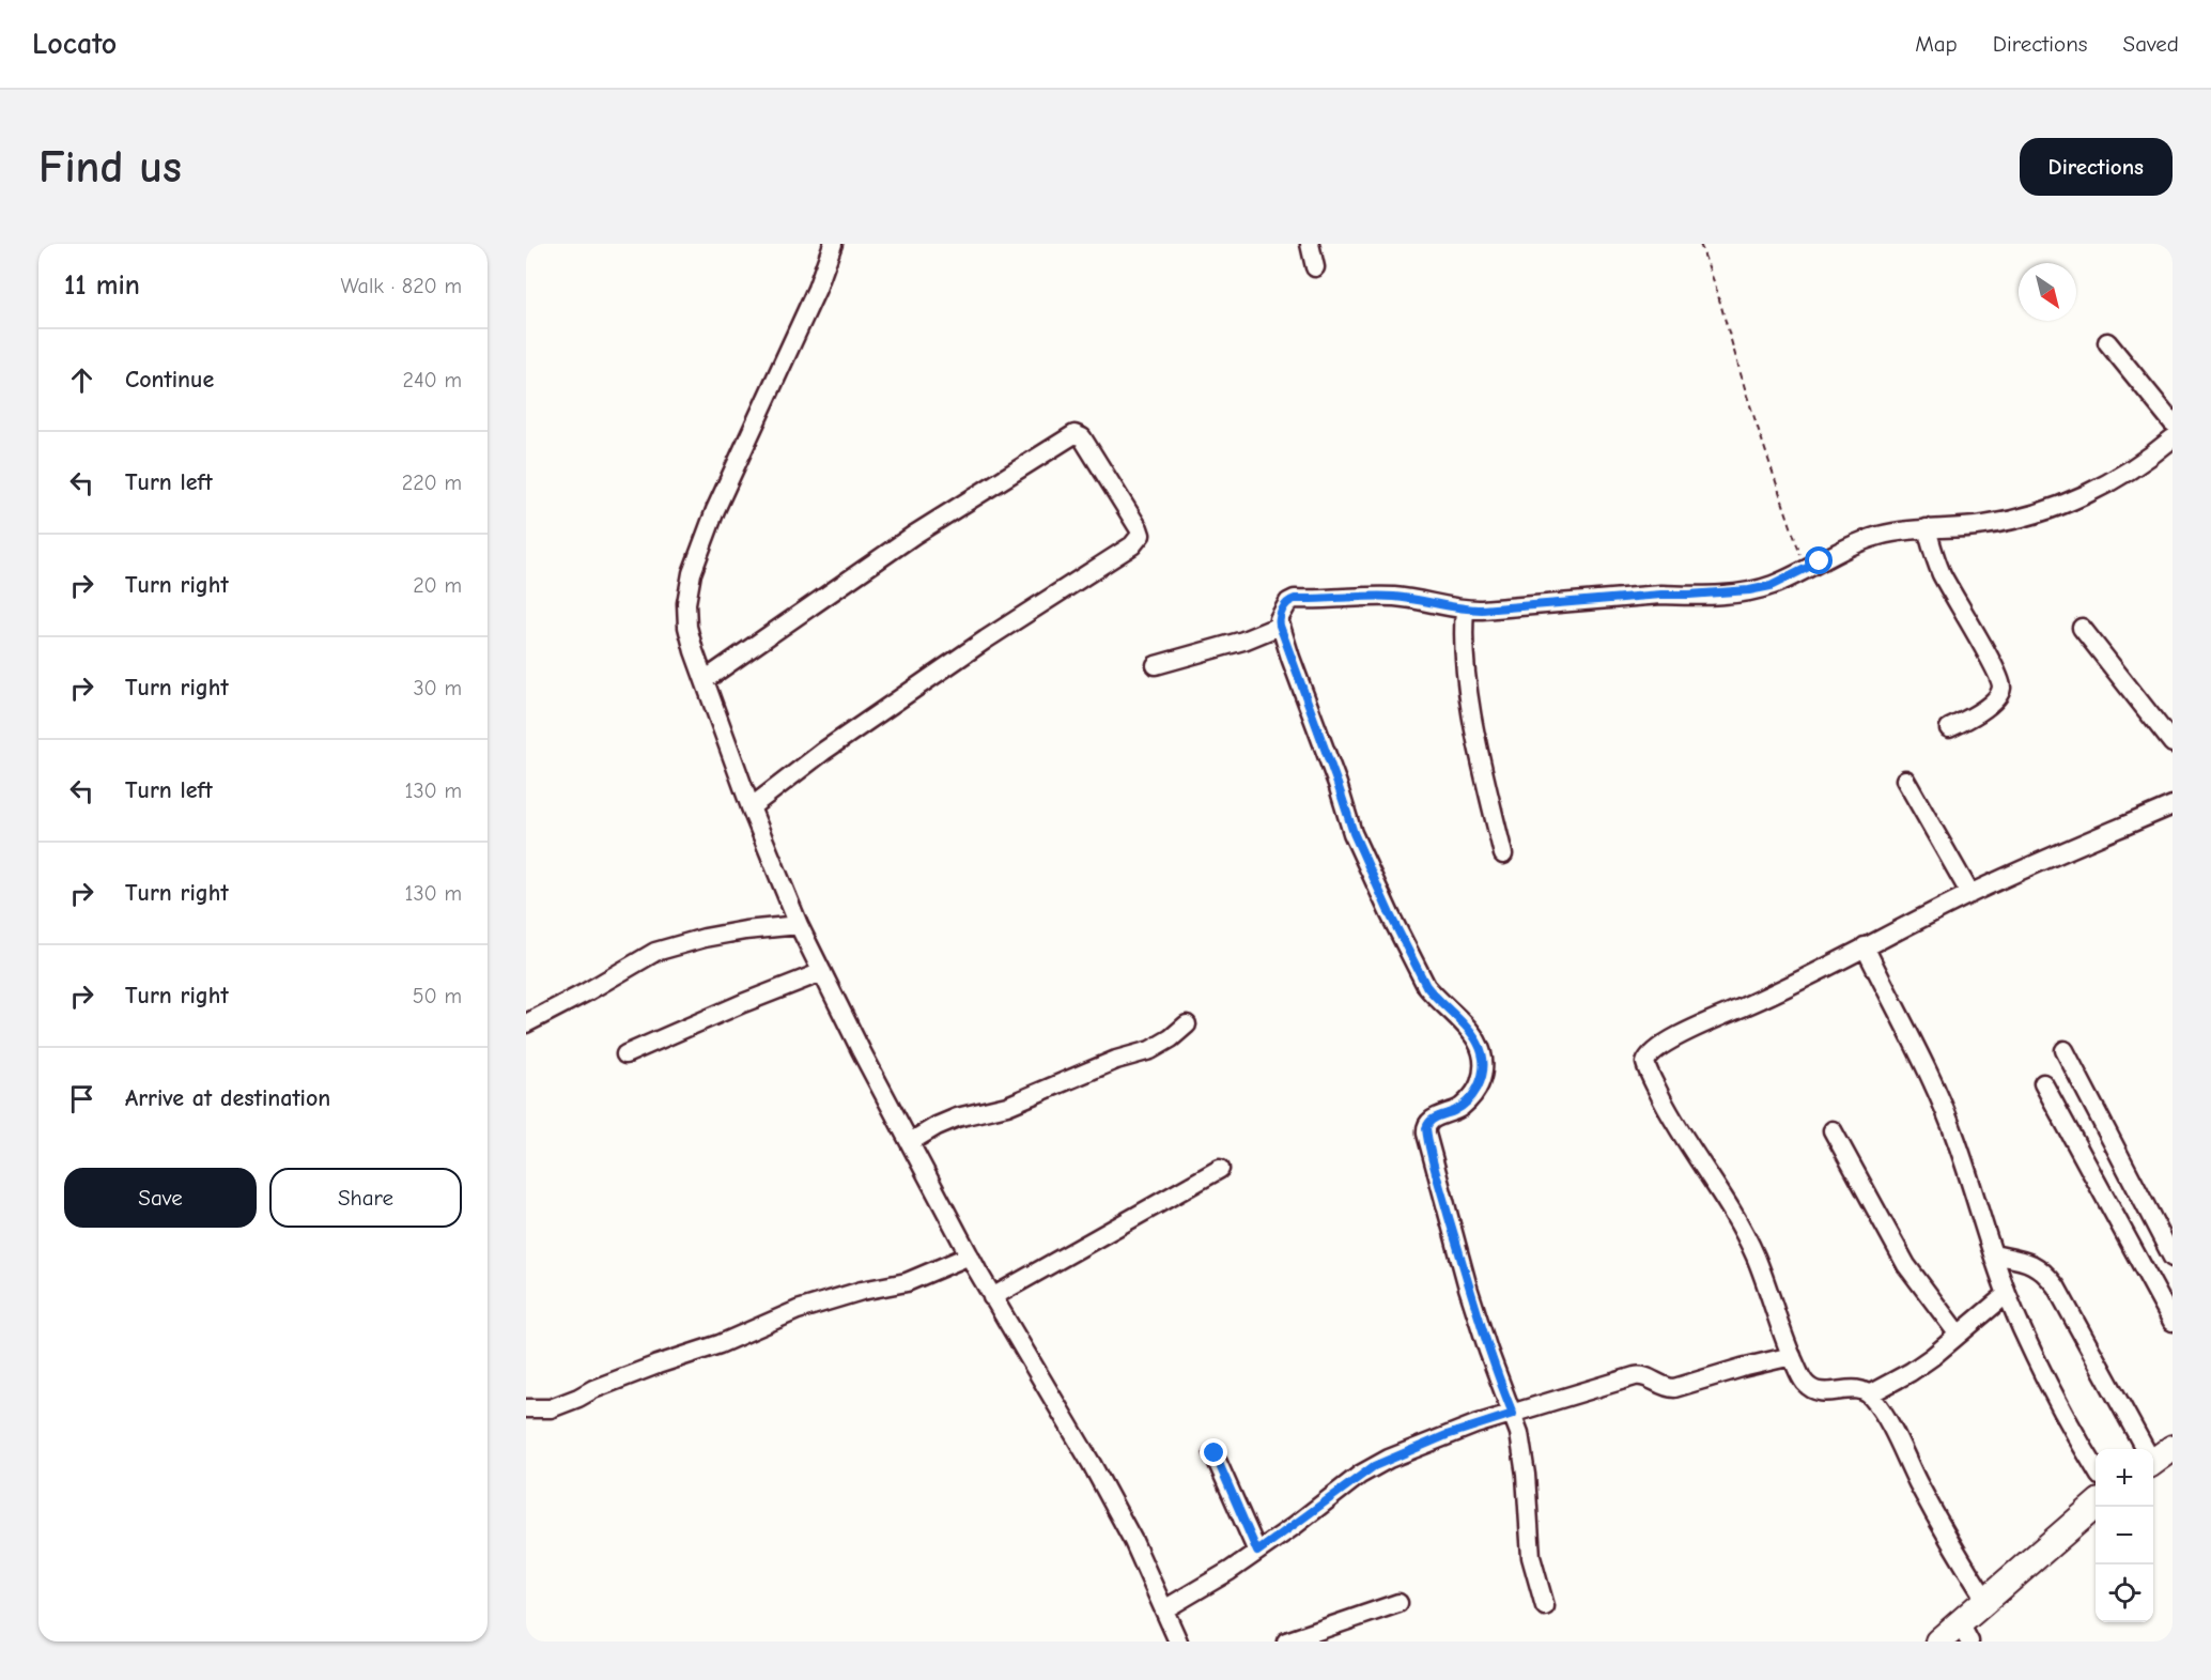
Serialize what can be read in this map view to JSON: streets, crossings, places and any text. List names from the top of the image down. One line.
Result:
{"north":"bottom right","page":{"header":"Locato","nav":["Map","Directions","Saved"],"buttons":["Directions",["Save","Share"]],"title":"Find us","heading":["11 min","Walk · 820 m"],"list":[["Continue","240 m"],["Turn left","220 m"],["Turn right","20 m"],["Turn right","30 m"],["Turn left","130 m"],["Turn right","130 m"],["Turn right","50 m"],"Arrive at destination"],"map_buttons":["+","−"]}}
